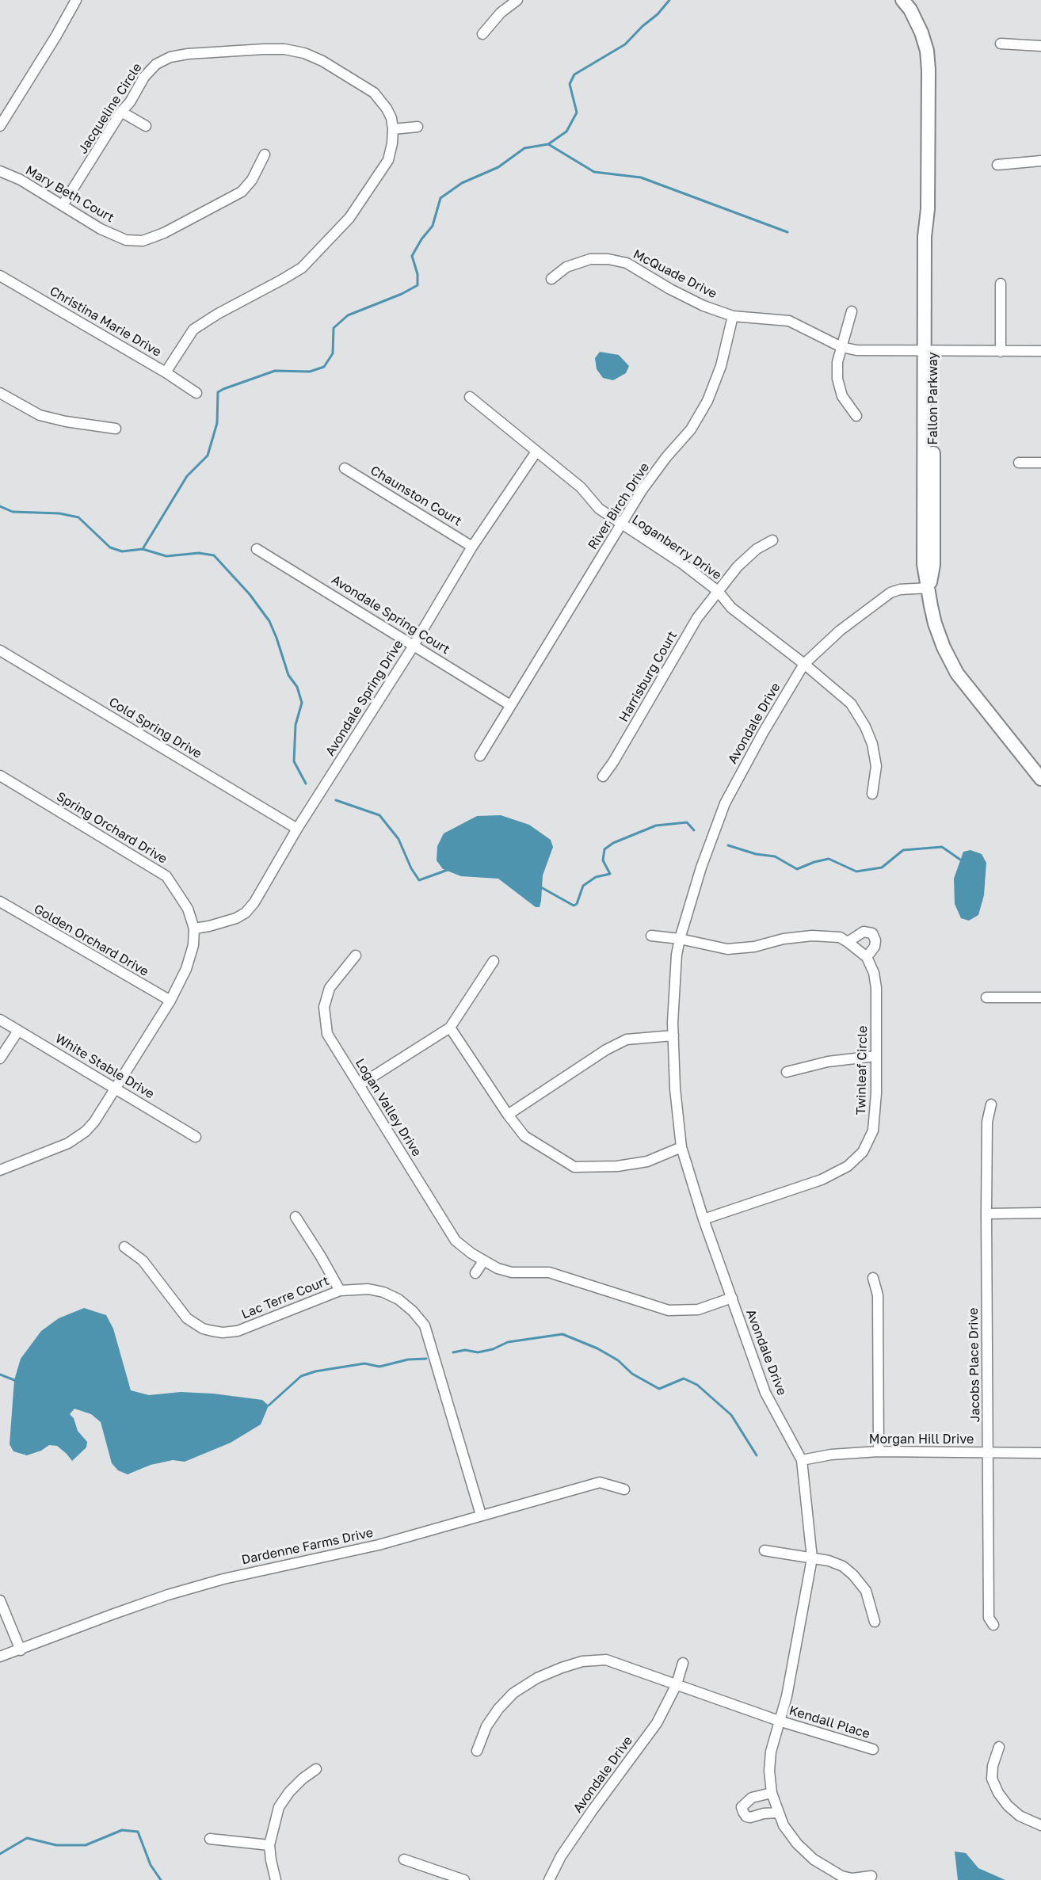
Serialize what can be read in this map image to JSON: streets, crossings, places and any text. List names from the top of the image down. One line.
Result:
{"streets":{"street":["Jacqueline Circle","Mary Beth Court","McQuade Drive","Christina Marie Drive","Fallon Parkway","Chaunston Court","River Birch Drive","Loganberry Drive","Avondale Spring Court","Harrisburg Court","Avondale Spring Drive","Avondale Drive","Cold Spring Drive","Spring Orchard Drive","Golden Orchard Drive","White Stable Drive","Twinleaf Circle","Logan Valley Drive","Lac Terre Court","Jacobs Place Drive","Morgan Hill Drive","Dardenne Farms Drive","Kendall Place"]},"crossings":[["Jacqueline Circle","Mary Beth Court"],["Jacqueline Circle","Christina Marie Drive"],["McQuade Drive","Fallon Parkway"],["McQuade Drive","River Birch Drive"],["Fallon Parkway","Avondale Drive"],["Chaunston Court","Avondale Spring Drive"],["River Birch Drive","Loganberry Drive"],["River Birch Drive","Avondale Spring Court"],["Loganberry Drive","Harrisburg Court"],["Loganberry Drive","Avondale Spring Drive"],["Loganberry Drive","Avondale Drive"],["Avondale Spring Court","Avondale Spring Drive"],["Avondale Spring Drive","Cold Spring Drive"],["Avondale Spring Drive","Spring Orchard Drive"],["Avondale Drive","Twinleaf Circle"],["Avondale Drive","Logan Valley Drive"],["Avondale Drive","Morgan Hill Drive"],["Avondale Drive","Kendall Place"],["Spring Orchard Drive","Golden Orchard Drive"],["Spring Orchard Drive","White Stable Drive"],["Lac Terre Court","Dardenne Farms Drive"],["Jacobs Place Drive","Morgan Hill Drive"]]}
